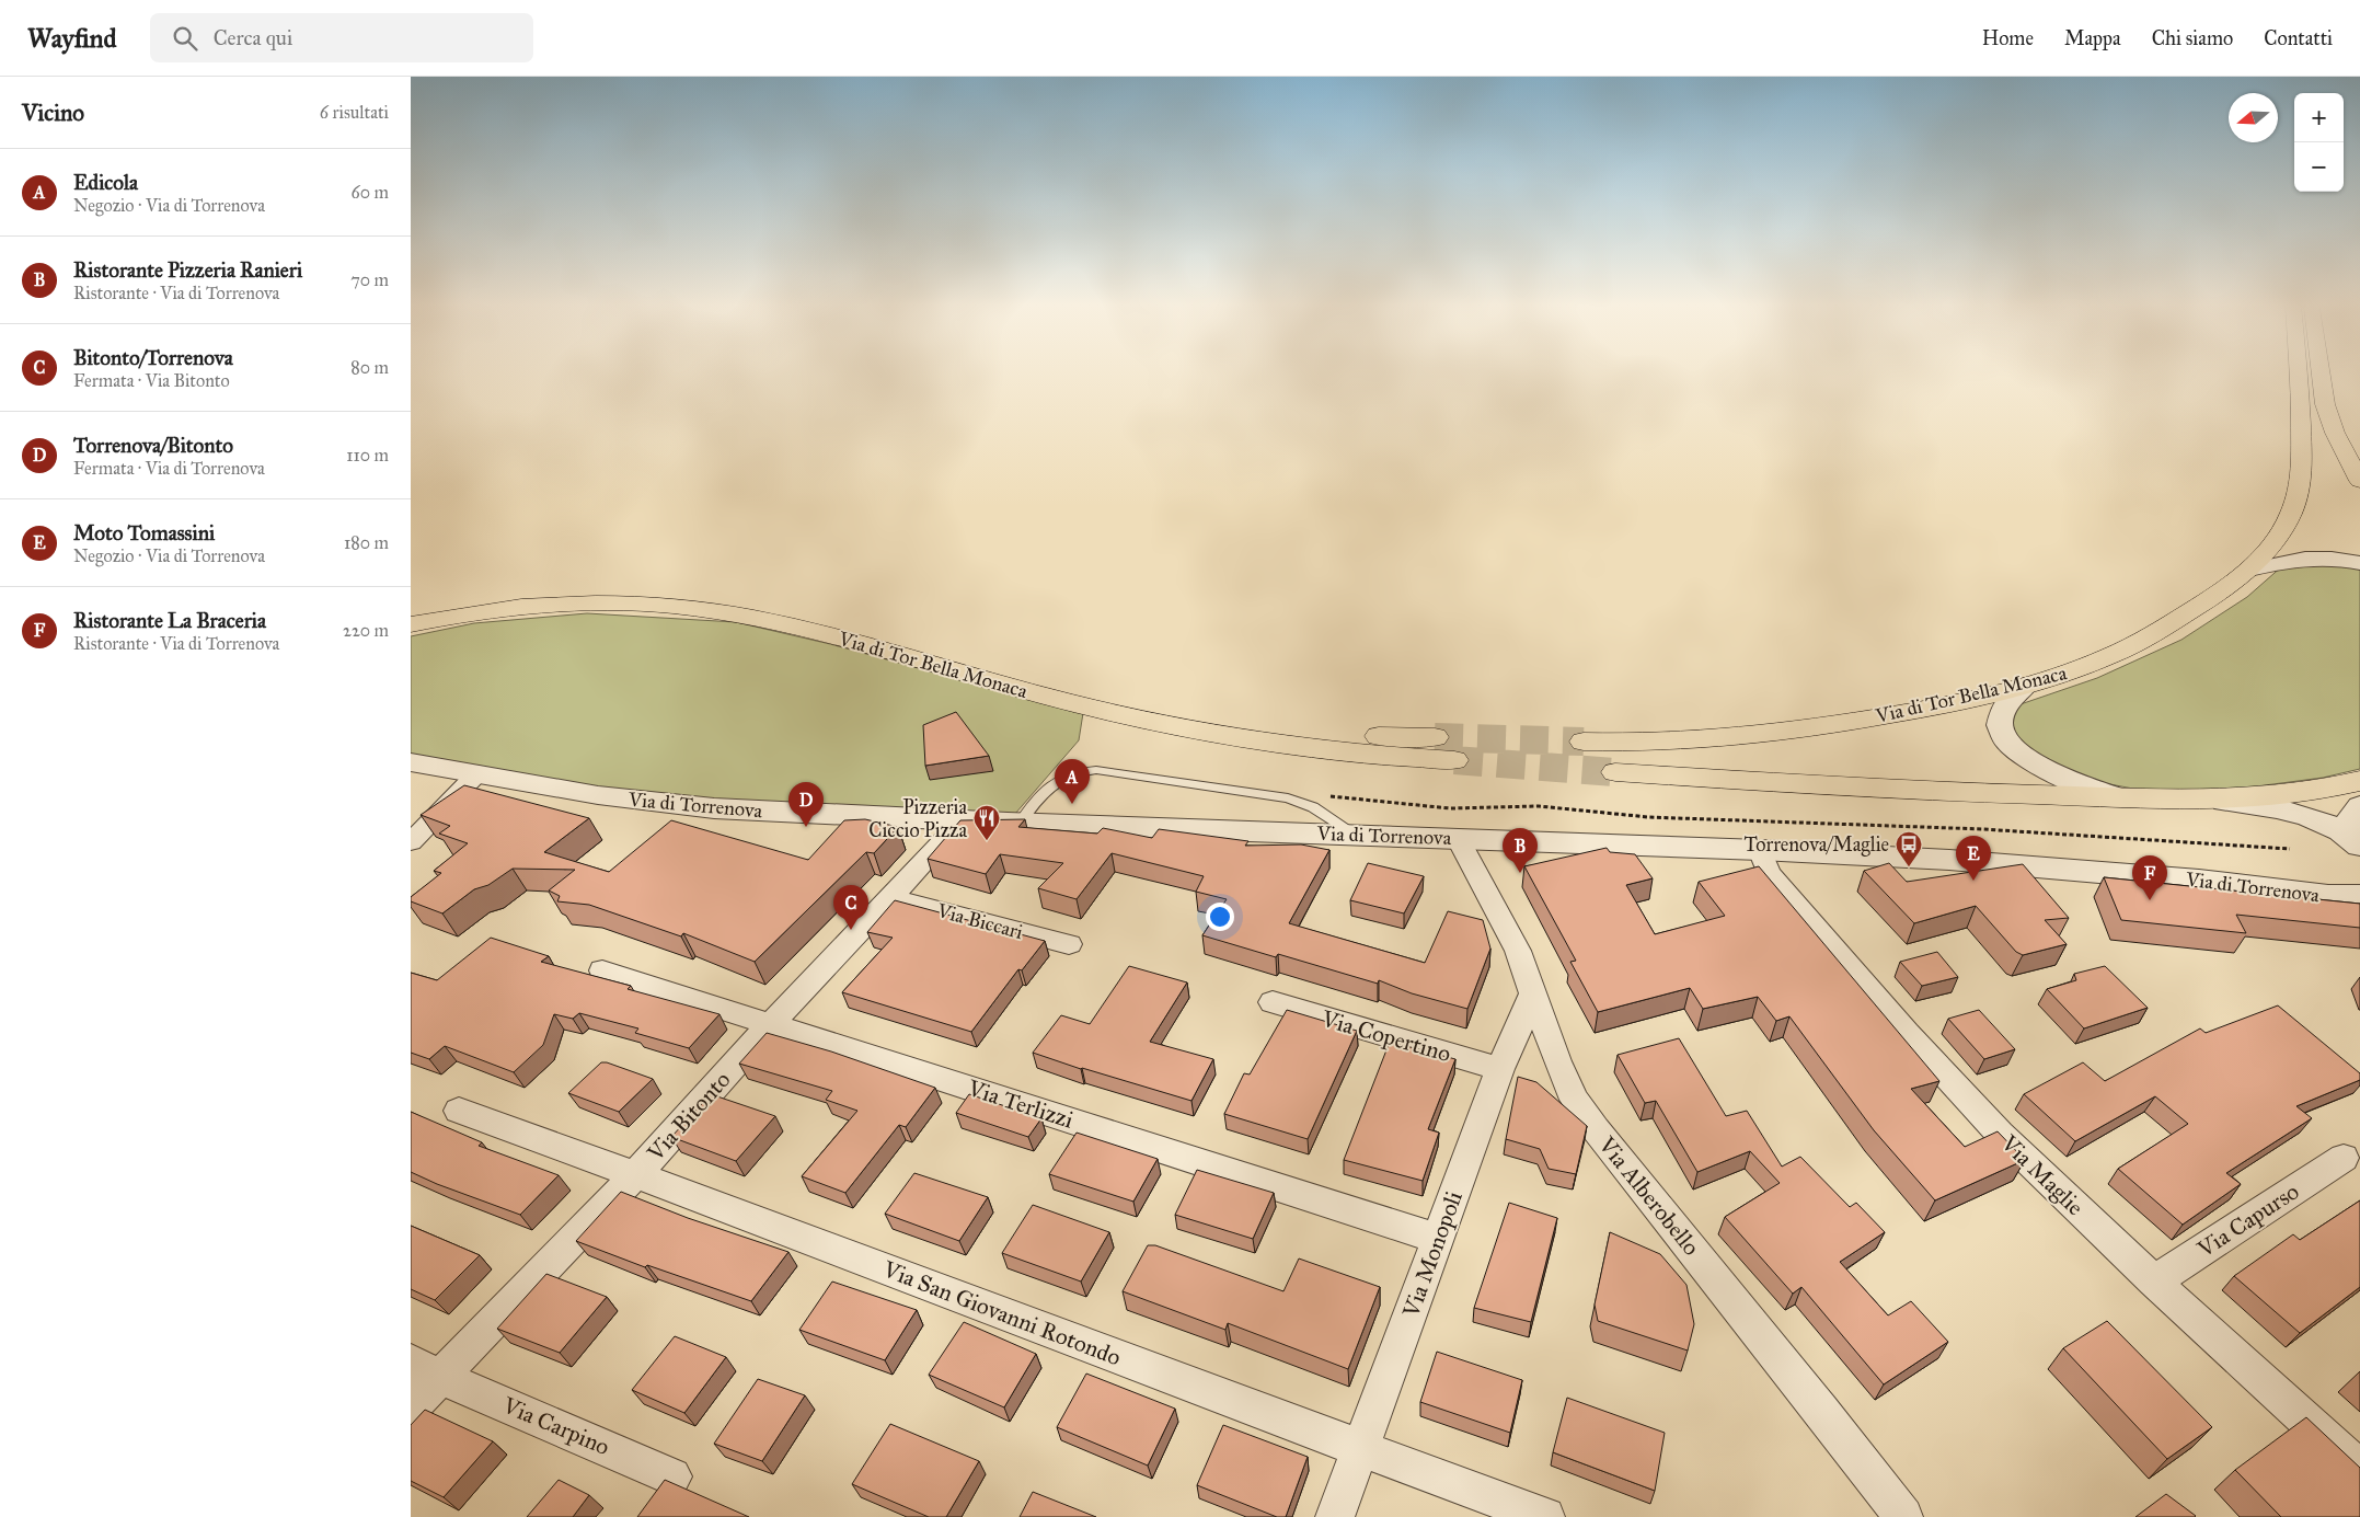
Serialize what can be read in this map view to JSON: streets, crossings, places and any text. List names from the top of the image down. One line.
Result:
{"streets":{"main road":["Via di Tor Bella Monaca"],"street":["Via di Torrenova","Via Biccari","Via Copertino","Via Terlizzi","Via Bitonto","Via Maglie","Via Alberobello","Via Capurso","Via Monopoli","Via San Giovanni Rotondo","Via Carpino"]},"crossings":[["Via di Torrenova","Via Bitonto"],["Via di Torrenova","Via Maglie"],["Via di Torrenova","Via Alberobello"],["Via Biccari","Via Bitonto"],["Via Copertino","Via Monopoli"],["Via Terlizzi","Via Bitonto"],["Via Terlizzi","Via Monopoli"],["Via Bitonto","Via San Giovanni Rotondo"],["Via Bitonto","Via Carpino"],["Via Maglie","Via Capurso"],["Via Alberobello","Via Monopoli"],["Via Monopoli","Via San Giovanni Rotondo"]],"places":{"restaurant":["Pizzeria Ciccio Pizza"],"bus stop":["Torrenova/Maglie"]},"north":"left","page":{"header":"Wayfind","search":"Cerca qui","nav":["Home","Mappa","Chi siamo","Contatti"],"heading":["Vicino","6 risultati"],"map_buttons":["+","−"],"list":[{"mark":"A","name":"Edicola","note":"Negozio · Via di Torrenova","value":"60 m"},{"mark":"B","name":"Ristorante Pizzeria Ranieri","note":"Ristorante · Via di Torrenova","value":"70 m"},{"mark":"C","name":"Bitonto/Torrenova","note":"Fermata · Via Bitonto","value":"80 m"},{"mark":"D","name":"Torrenova/Bitonto","note":"Fermata · Via di Torrenova","value":"110 m"},{"mark":"E","name":"Moto Tomassini","note":"Negozio · Via di Torrenova","value":"180 m"},{"mark":"F","name":"Ristorante La Braceria","note":"Ristorante · Via di Torrenova","value":"220 m"}],"pins":["A","D","B","E","F","C"]}}
